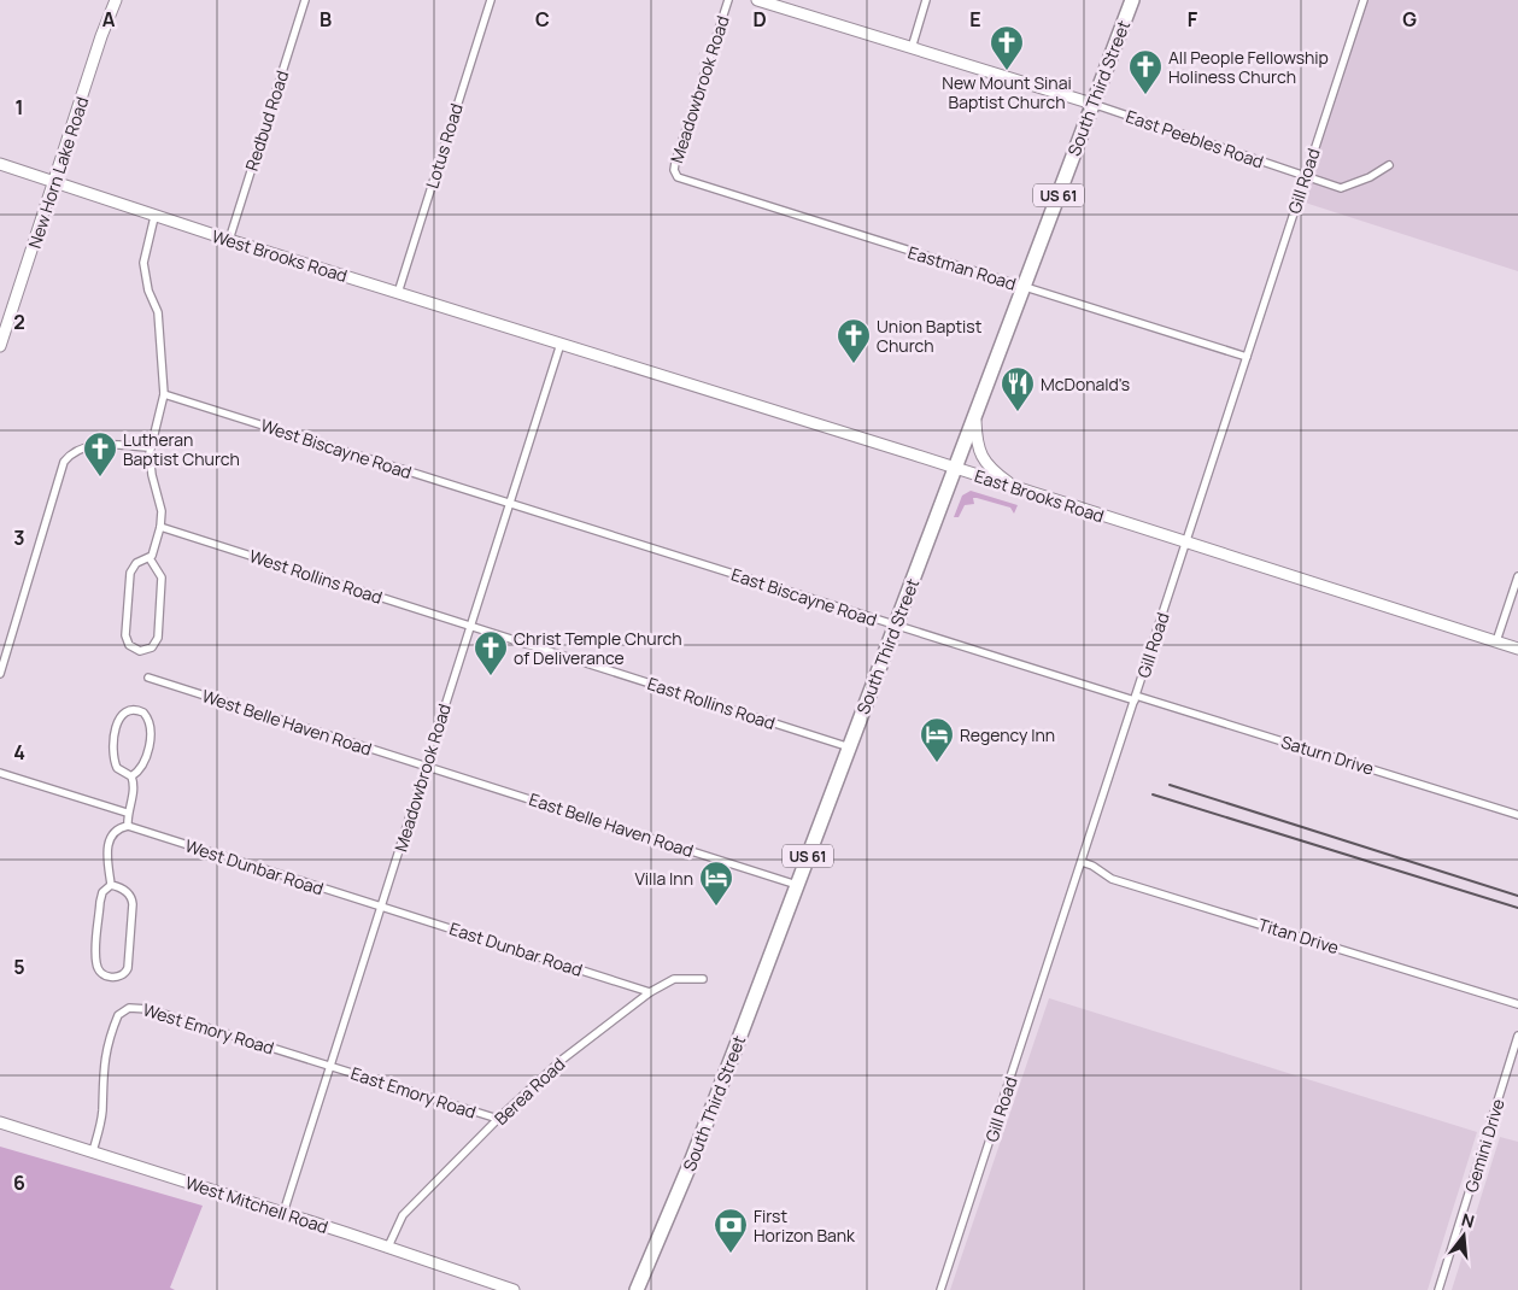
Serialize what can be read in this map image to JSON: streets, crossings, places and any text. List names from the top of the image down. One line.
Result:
{"streets":{"highway":["South Third Street","US 61"],"main road":["East Peebles Road","New Horn Lake Road","West Brooks Road","East Brooks Road","West Mitchell Road"],"street":["Meadowbrook Road","Redbud Road","Lotus Road","Gill Road","Eastman Road","West Biscayne Road","West Rollins Road","East Biscayne Road","East Rollins Road","West Belle Haven Road","Saturn Drive","East Belle Haven Road","West Dunbar Road","Titan Drive","East Dunbar Road","West Emory Road","Berea Road","East Emory Road","Gemini Drive"]},"crossings":[["South Third Street","East Peebles Road"],["South Third Street","Eastman Road"],["South Third Street","East Brooks Road"],["South Third Street","East Biscayne Road"],["South Third Street","East Rollins Road"],["South Third Street","East Belle Haven Road"],["Meadowbrook Road","West Brooks Road"],["Meadowbrook Road","Eastman Road"],["Meadowbrook Road","West Biscayne Road"],["Meadowbrook Road","East Brooks Road"],["Meadowbrook Road","West Rollins Road"],["Meadowbrook Road","East Biscayne Road"],["Meadowbrook Road","East Rollins Road"],["Meadowbrook Road","West Belle Haven Road"],["Meadowbrook Road","East Belle Haven Road"],["Meadowbrook Road","West Dunbar Road"],["Meadowbrook Road","East Dunbar Road"],["Meadowbrook Road","West Emory Road"],["Meadowbrook Road","East Emory Road"],["Meadowbrook Road","West Mitchell Road"],["Redbud Road","West Brooks Road"],["East Peebles Road","Gill Road"],["Lotus Road","West Brooks Road"],["New Horn Lake Road","West Brooks Road"],["Gill Road","Eastman Road"],["Gill Road","East Brooks Road"],["Gill Road","East Biscayne Road"],["Gill Road","Saturn Drive"],["Gill Road","Titan Drive"],["West Brooks Road","East Brooks Road"],["West Biscayne Road","East Biscayne Road"],["West Rollins Road","East Rollins Road"],["East Biscayne Road","Saturn Drive"],["West Belle Haven Road","East Belle Haven Road"],["West Dunbar Road","East Dunbar Road"],["East Dunbar Road","Berea Road"],["West Emory Road","East Emory Road"],["West Emory Road","West Mitchell Road"],["Berea Road","East Emory Road"],["Berea Road","West Mitchell Road"]],"places":{"church":["New Mount Sinai Baptist Church","All People Fellowship Holiness Church","Union Baptist Church","Lutheran Baptist Church","Christ Temple Church of Deliverance"],"restaurant":["McDonald's"],"hotel":["Regency Inn","Villa Inn"],"bank":["First Horizon Bank"]},"north":"top","grid":{"columns":["A","B","C","D","E","F","G"],"rows":["1","2","3","4","5","6"]}}
